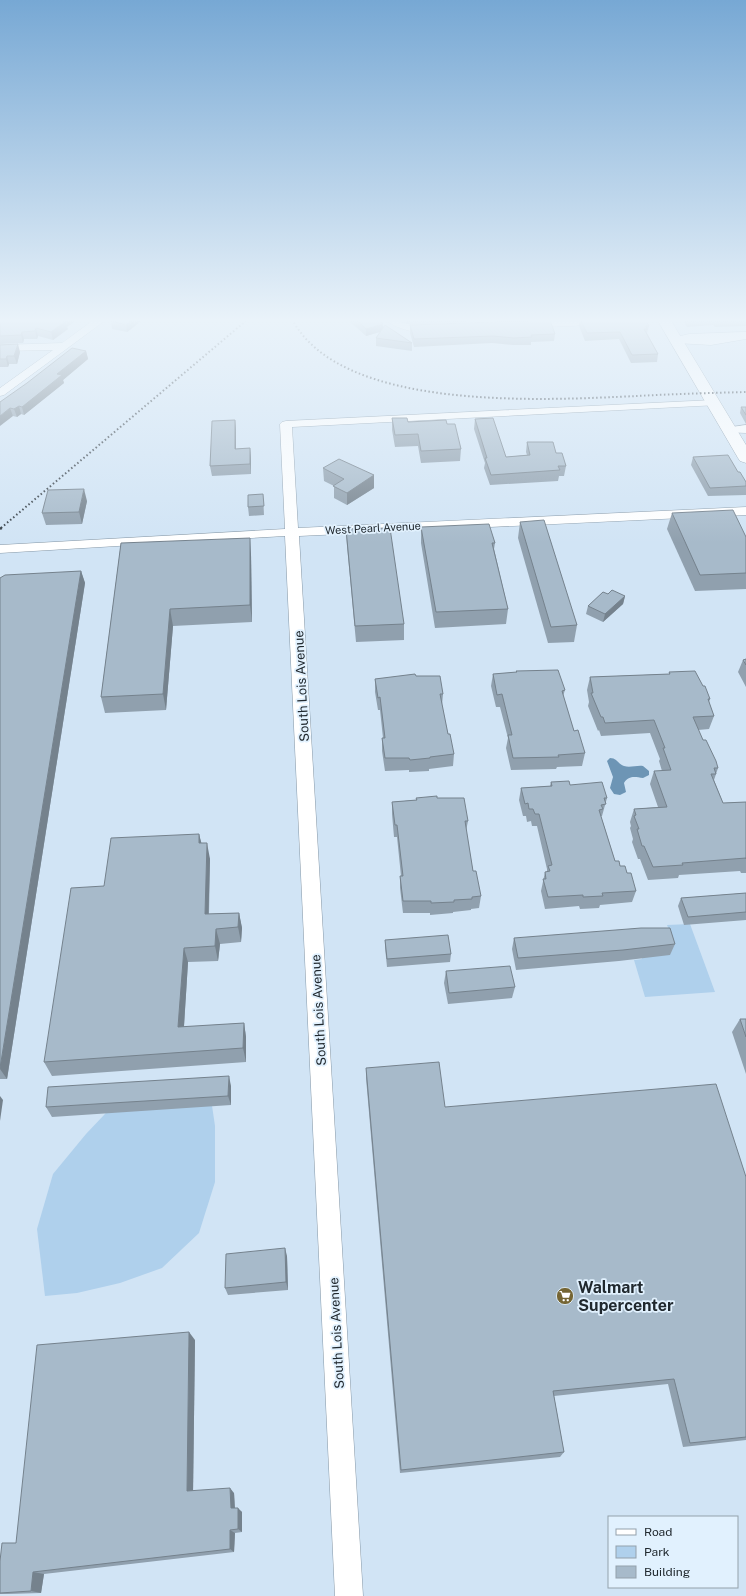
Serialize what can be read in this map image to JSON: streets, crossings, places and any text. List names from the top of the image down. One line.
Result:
{"streets":{"street":["West Pearl Avenue","South Lois Avenue"]},"crossings":[["West Pearl Avenue","South Lois Avenue"]],"places":{"supermarket":["Walmart Supercenter"]},"legend":["Road","Park","Building"]}
